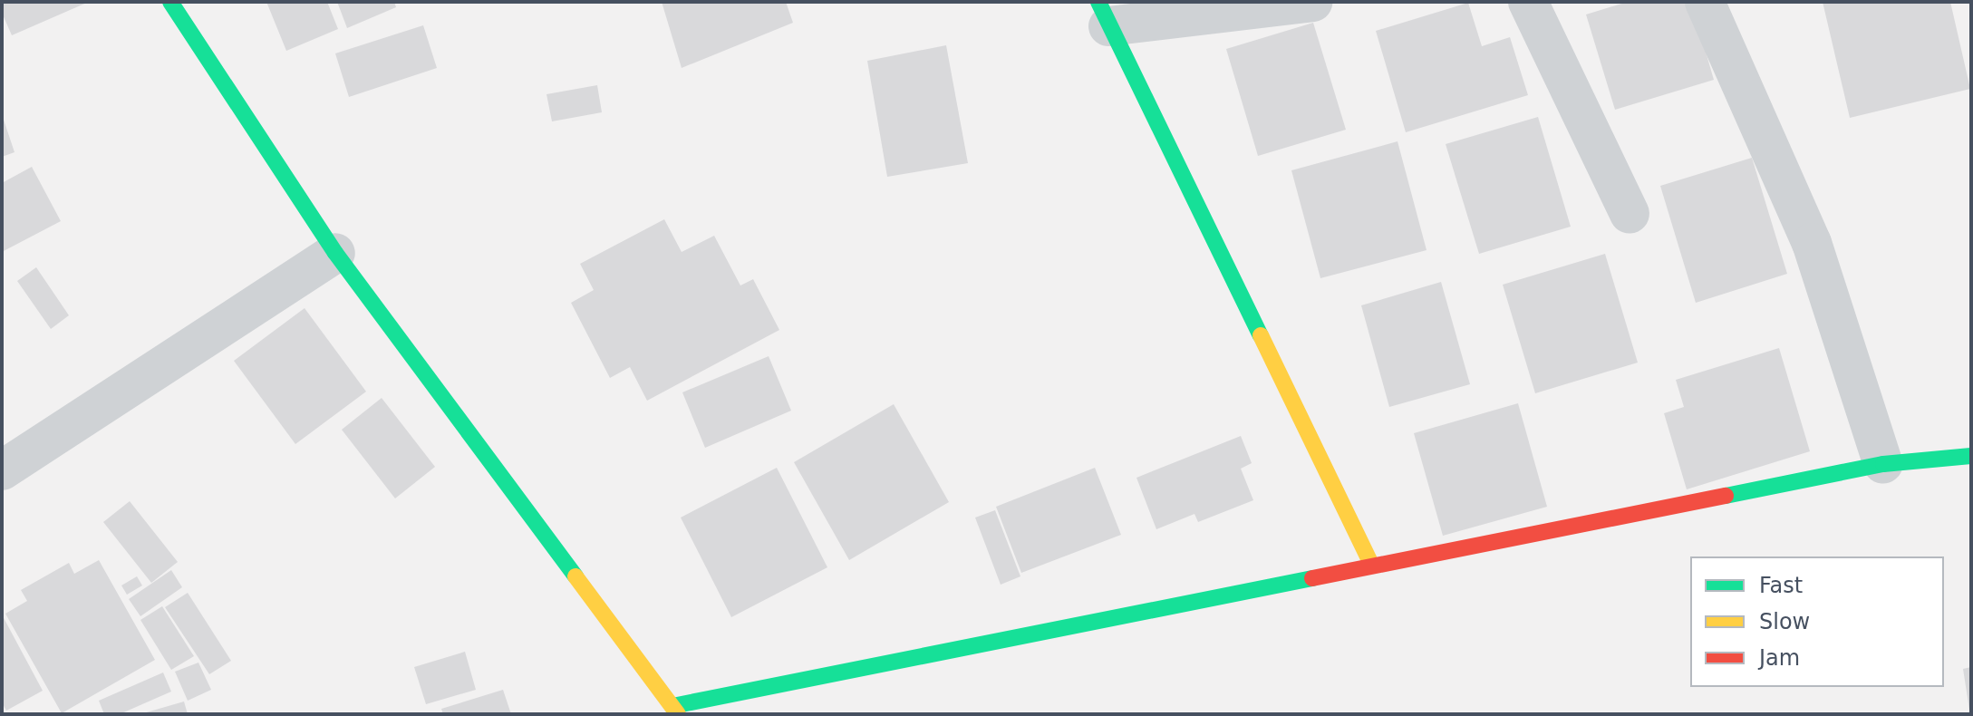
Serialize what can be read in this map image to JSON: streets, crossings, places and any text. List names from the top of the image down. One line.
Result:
{"legend":["Fast","Slow","Jam"]}
